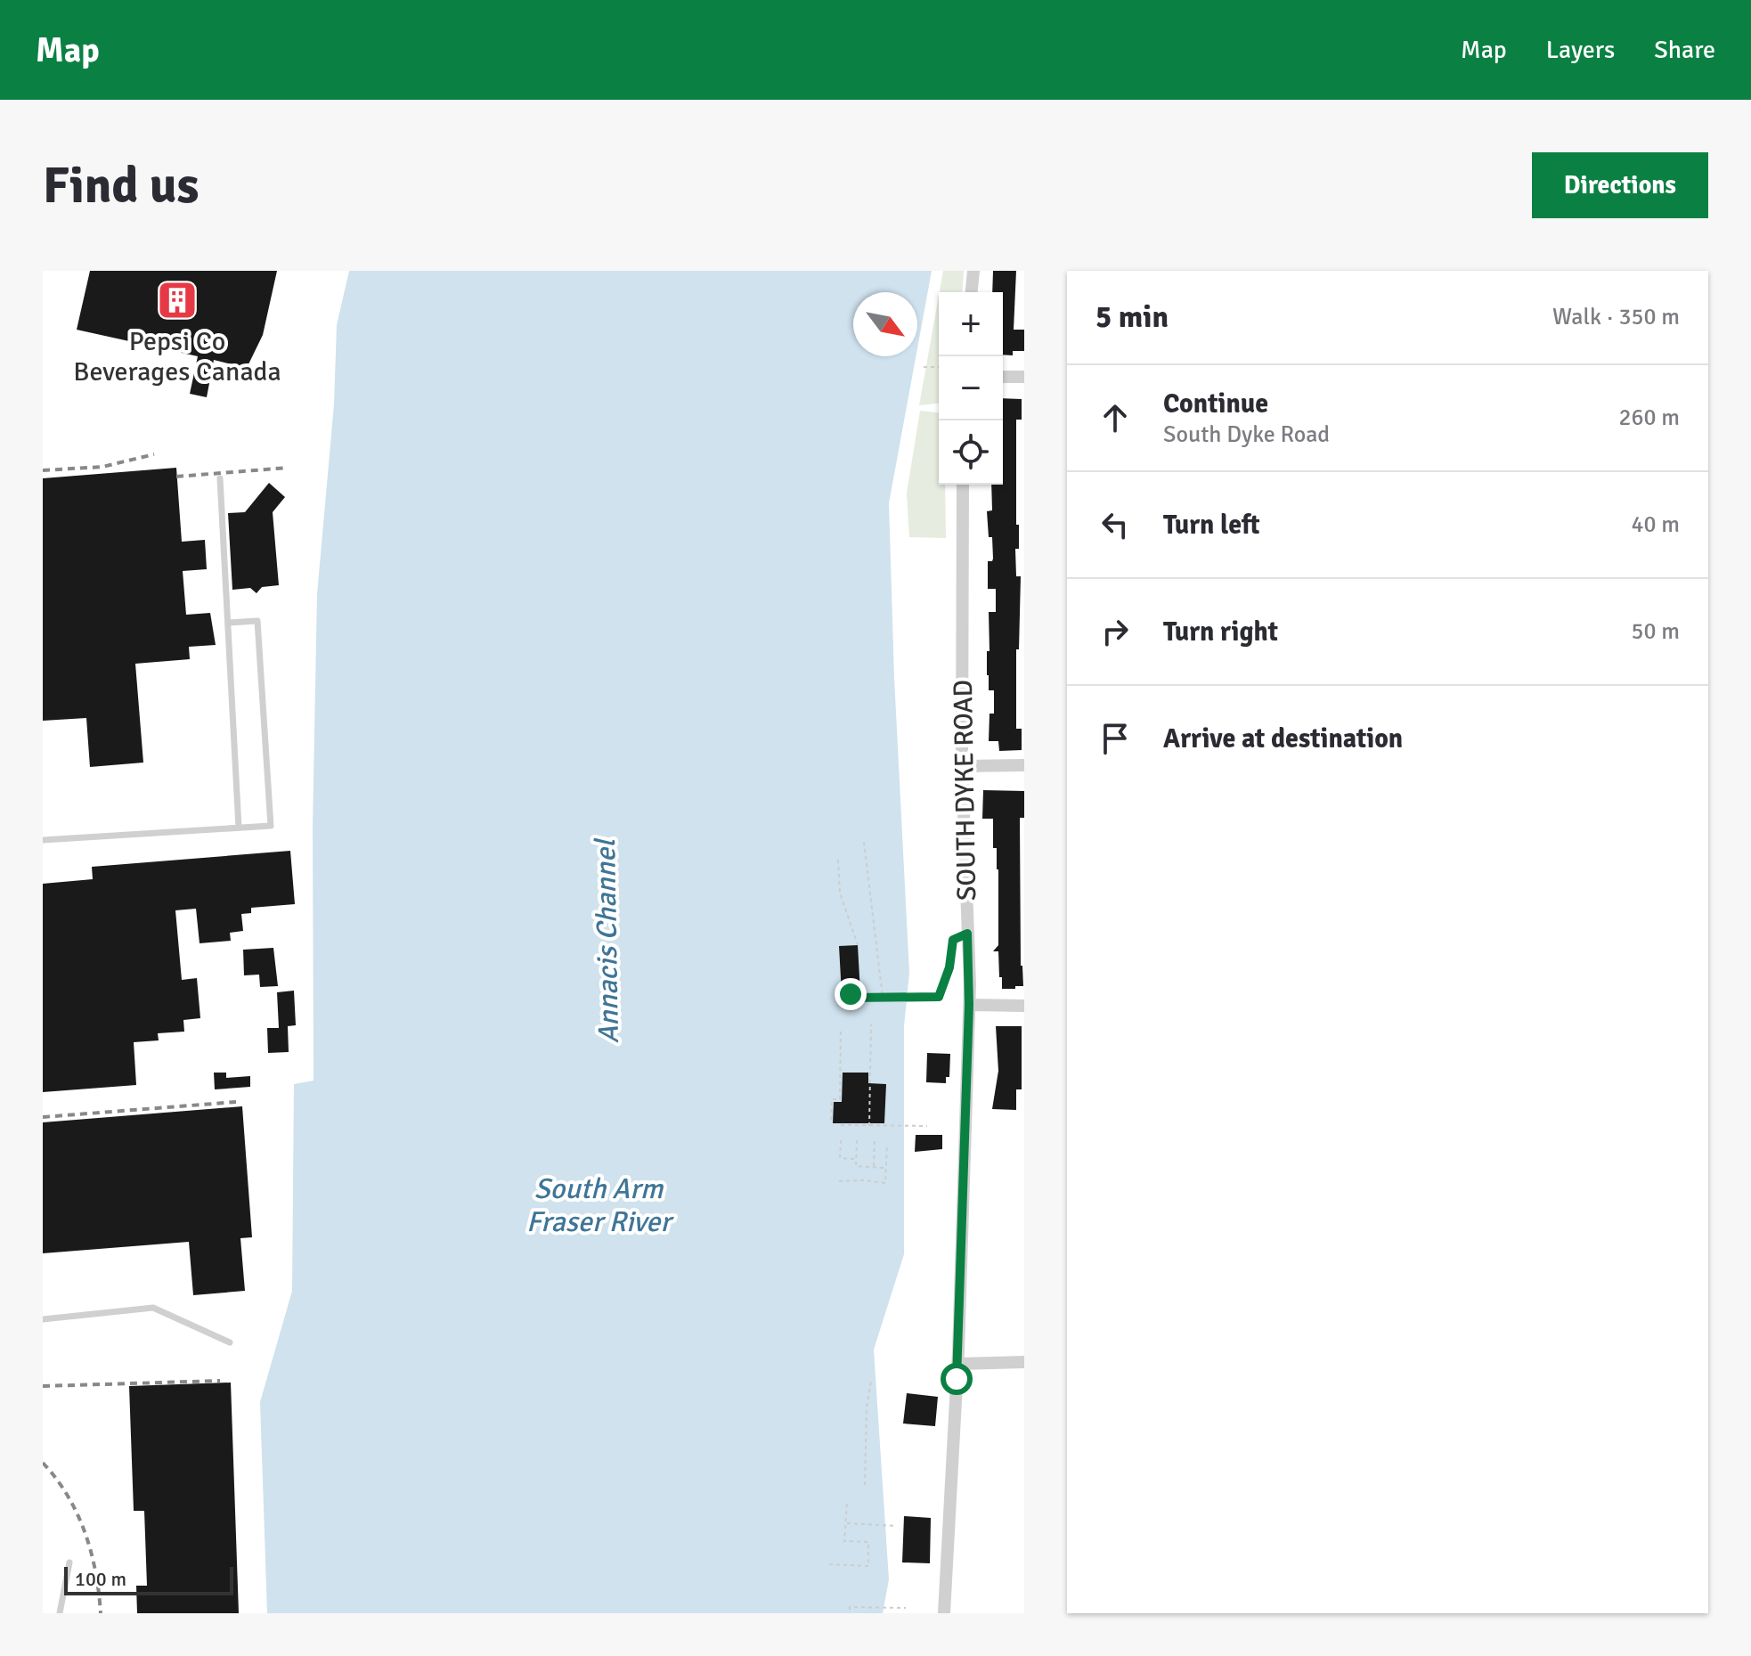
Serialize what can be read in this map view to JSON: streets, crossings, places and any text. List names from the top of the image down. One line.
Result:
{"streets":{"street":["SOUTH DYKE ROAD"]},"water":["Annacis Channel","South Arm Fraser River"],"places":{"building":["Pepsi Co Beverages Canada"]},"scale_bar":"100 m","north":"bottom right","page":{"header":"Map","nav":["Map","Layers","Share"],"buttons":"Directions","title":"Find us","heading":["5 min","Walk · 350 m"],"map_buttons":["+","−"],"list":[["Continue","South Dyke Road","260 m"],["Turn left","40 m"],["Turn right","50 m"],"Arrive at destination"],"scale":"100 m"}}
